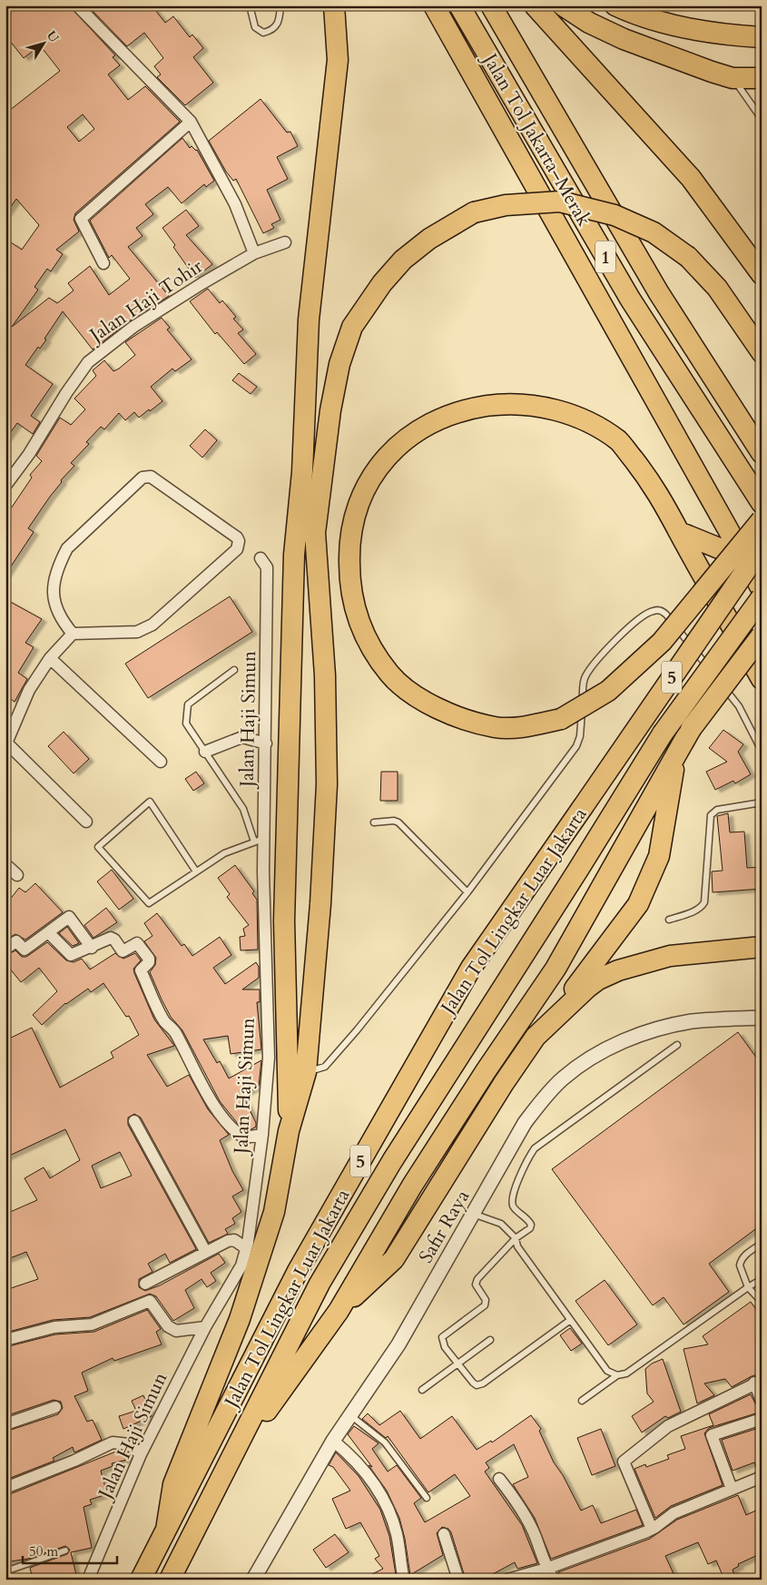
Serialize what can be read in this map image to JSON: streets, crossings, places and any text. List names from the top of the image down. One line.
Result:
{"streets":{"highway":["Jalan Tol Jakarta–Merak","1","5","Jalan Tol Lingkar Luar Jakarta"],"street":["Jalan Haji Tohir","Jalan Haji Simun","Safir Raya"]},"scale_bar":"50 m","north":"top right"}
